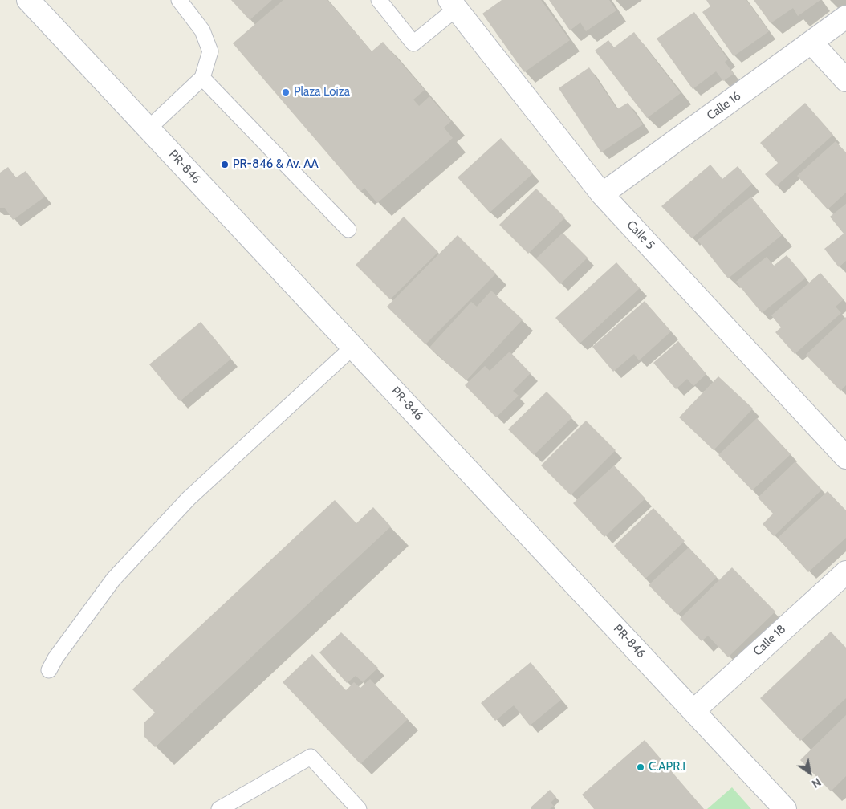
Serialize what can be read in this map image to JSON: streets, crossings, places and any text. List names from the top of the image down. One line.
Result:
{"streets":{"street":["Calle 16","PR-846","Calle 5","Calle 18"]},"crossings":[["Calle 16","Calle 5"],["PR-846","Calle 18"]],"places":["Plaza Loiza","PR-846 & Av. AA","C.APR.I"],"north":"bottom right"}
